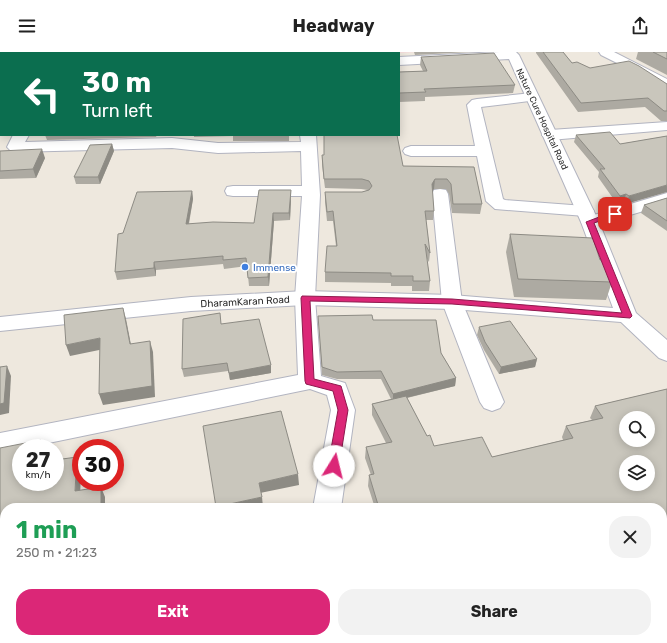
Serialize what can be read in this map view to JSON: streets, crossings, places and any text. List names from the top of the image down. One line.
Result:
{"streets":{"street":["Nature Cure Hospital Road","DharamKaran Road"]},"crossings":[["Nature Cure Hospital Road","DharamKaran Road"]],"places":["Immense"],"page":{"header":"Headway","turn":["30 m","Turn left"],"speed":"27 km/h","limit":"30","heading":["1 min","250 m · 21:23"],"buttons":["Exit","Share"]}}
